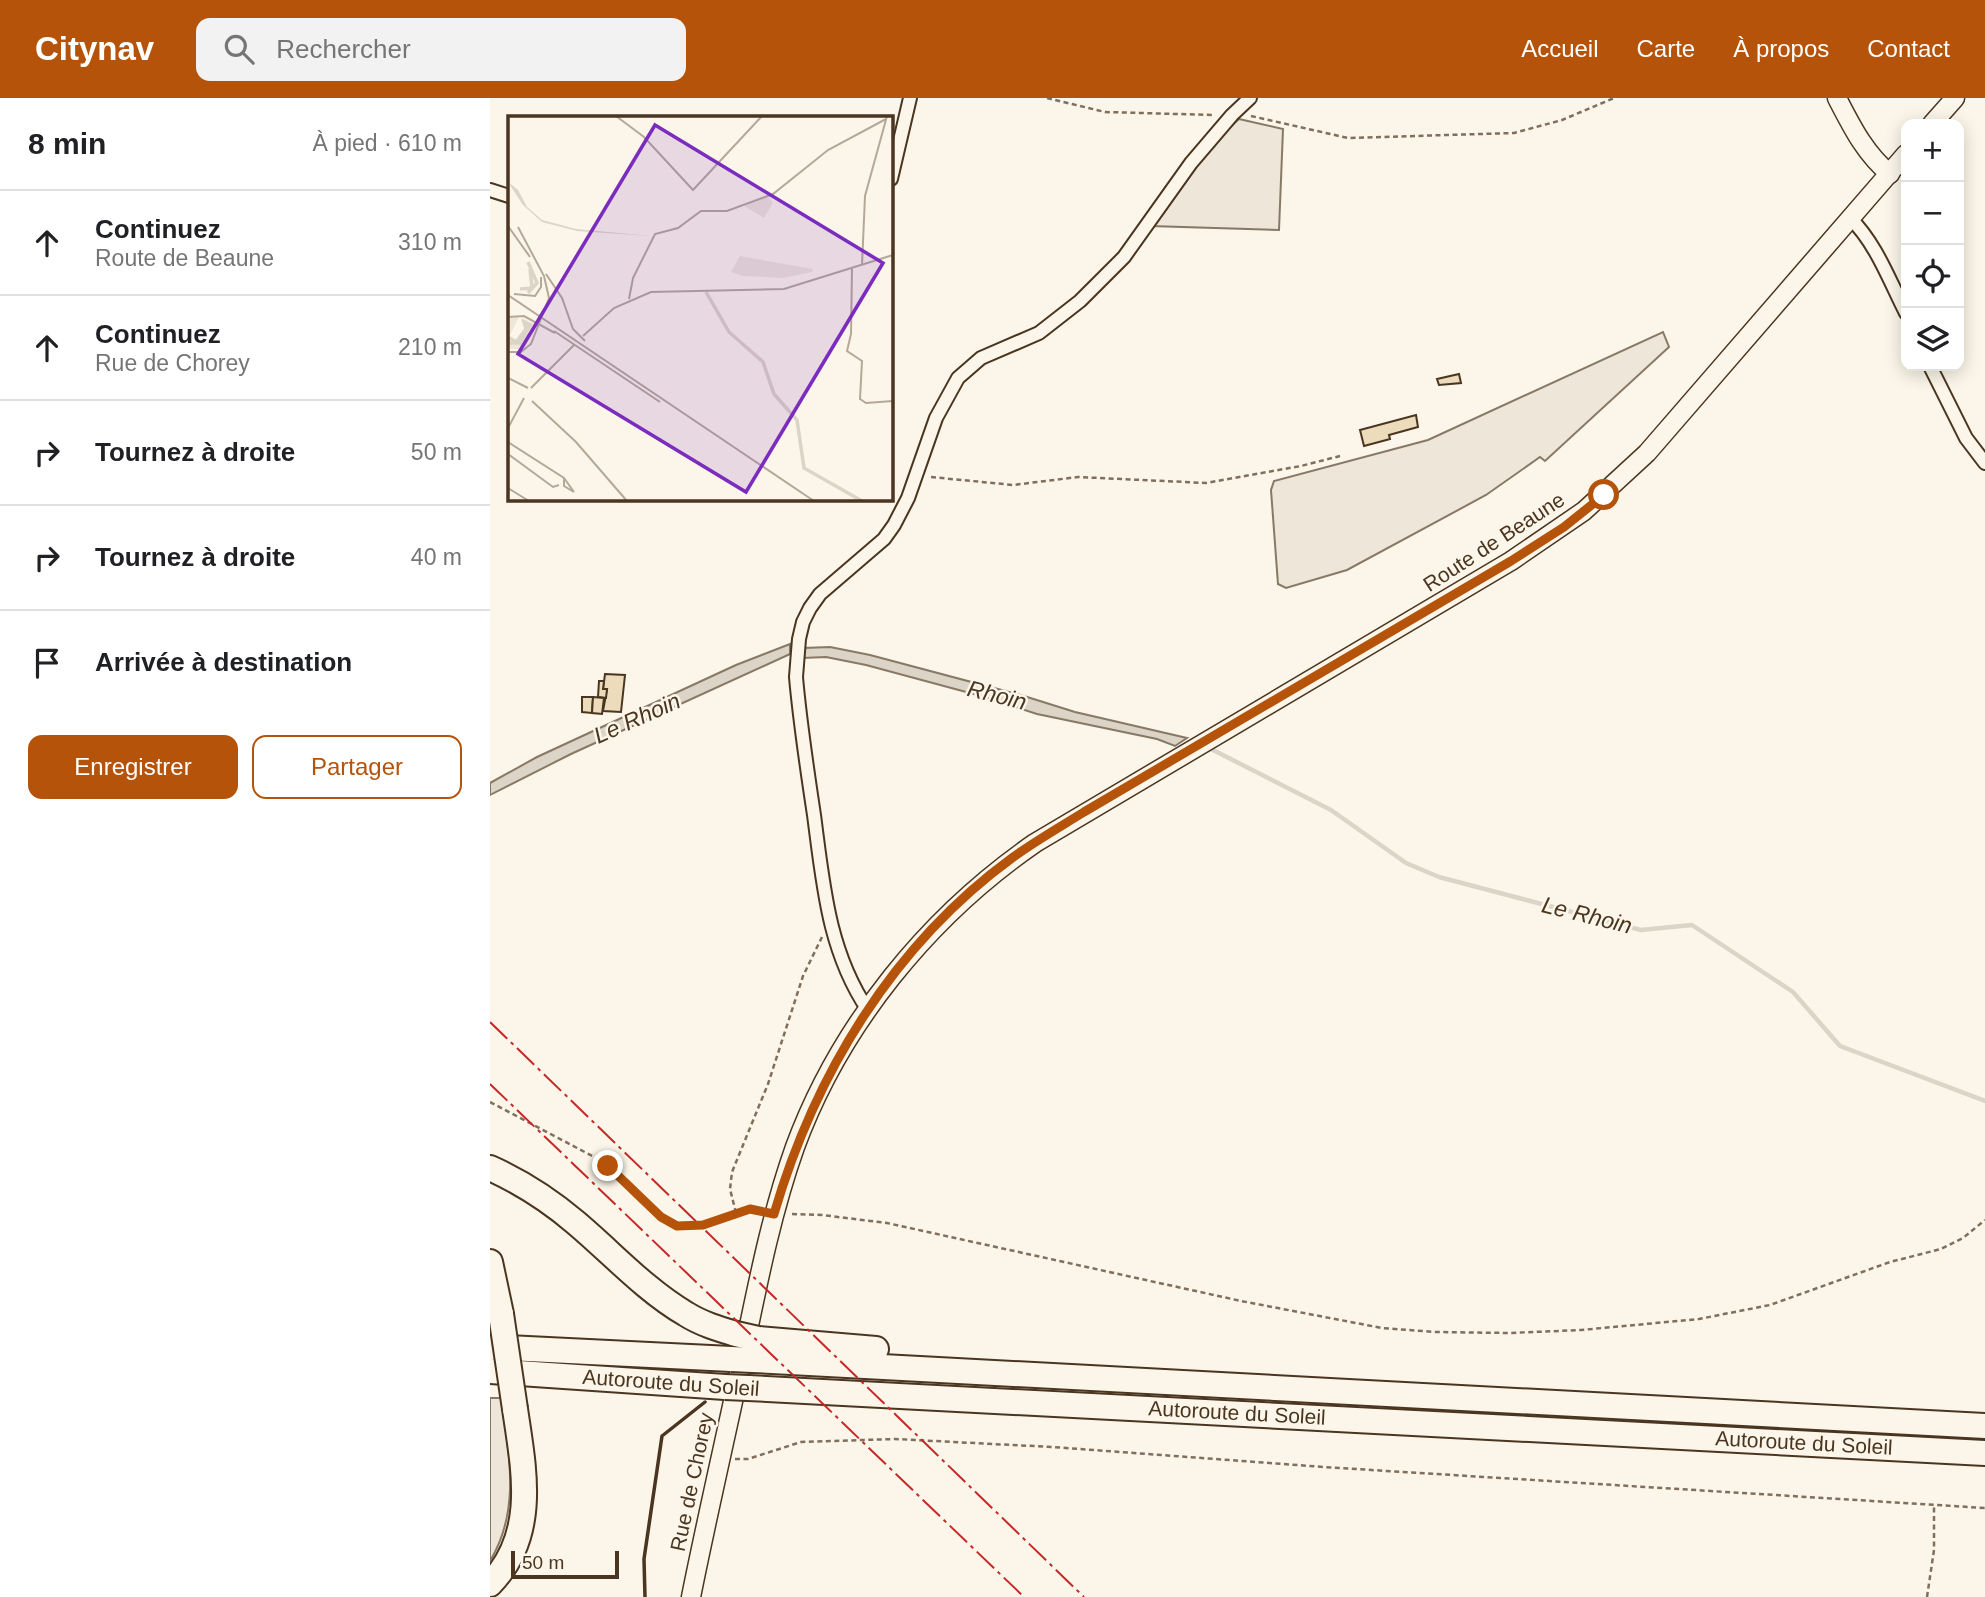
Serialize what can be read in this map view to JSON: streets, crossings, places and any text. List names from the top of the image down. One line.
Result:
{"streets":{"highway":["Autoroute du Soleil"],"street":["Route de Beaune","Rue de Chorey"]},"crossings":[["Route de Beaune","Rue de Chorey"]],"water":["Rhoin","Le Rhoin"],"scale_bar":"50 m","page":{"header":"Citynav","search":"Rechercher","nav":["Accueil","Carte","À propos","Contact"],"heading":["8 min","À pied · 610 m"],"map_buttons":["+","−"],"list":[["Continuez","Route de Beaune","310 m"],["Continuez","Rue de Chorey","210 m"],["Tournez à droite","50 m"],["Tournez à droite","40 m"],"Arrivée à destination"],"buttons":["Enregistrer","Partager"],"scale":"50 m"}}
